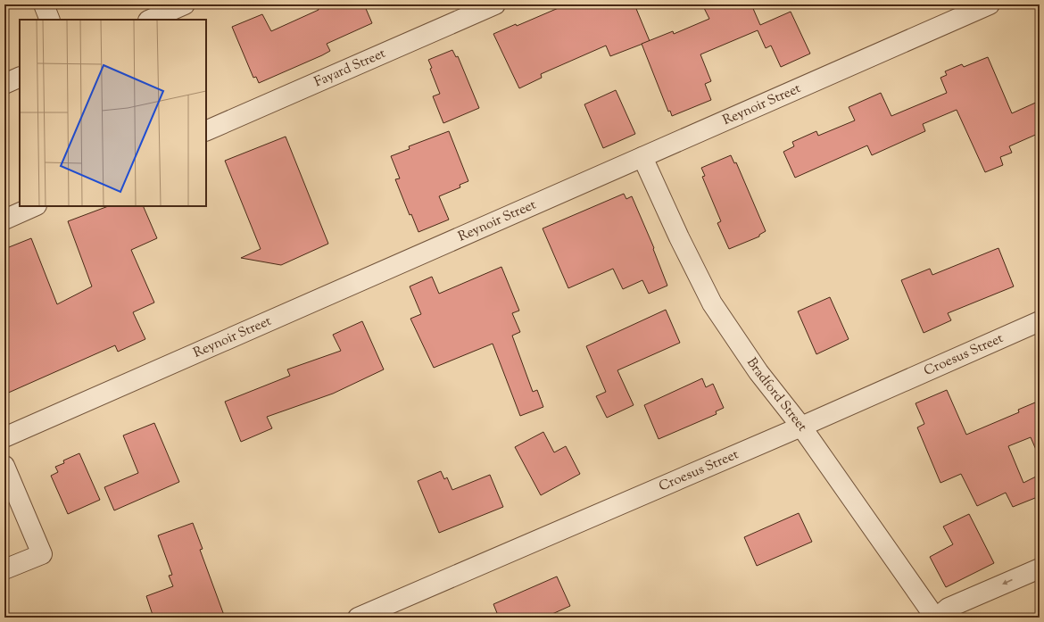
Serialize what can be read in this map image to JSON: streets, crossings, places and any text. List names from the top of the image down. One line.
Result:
{"streets":{"street":["Fayard Street","Reynoir Street","Croesus Street","Bradford Street"]},"crossings":[["Reynoir Street","Bradford Street"],["Croesus Street","Bradford Street"]]}
